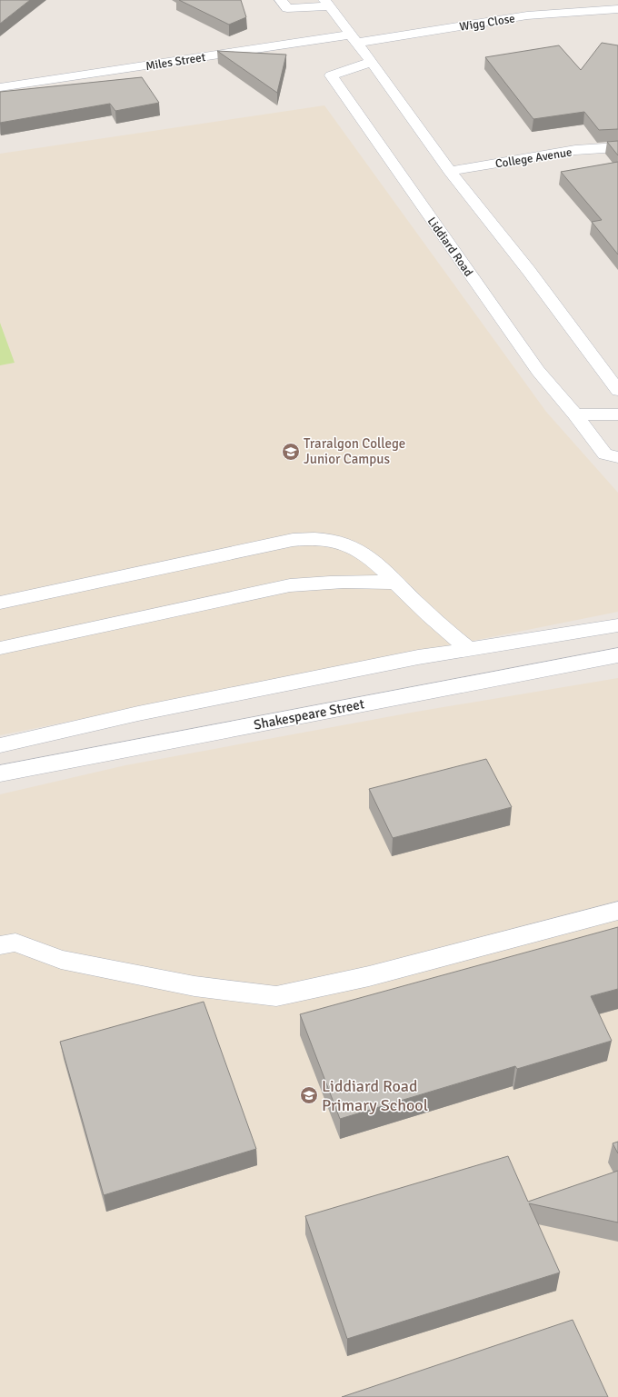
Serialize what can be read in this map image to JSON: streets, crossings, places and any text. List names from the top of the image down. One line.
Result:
{"streets":{"street":["Wigg Close","Miles Street","College Avenue","Liddiard Road","Shakespeare Street"]},"crossings":[["Wigg Close","Miles Street"]],"places":{"school or university":["Traralgon College Junior Campus","Liddiard Road Primary School"]}}
